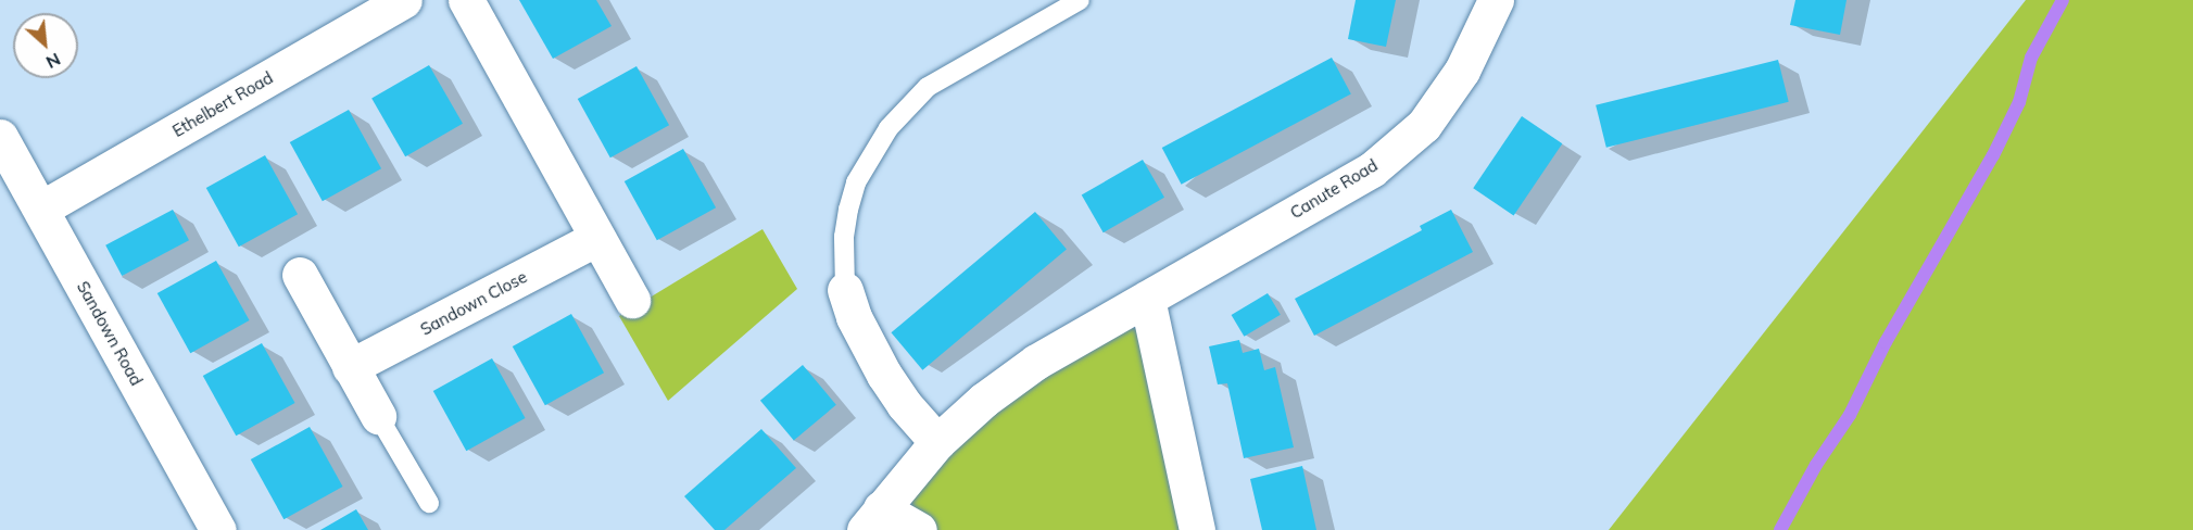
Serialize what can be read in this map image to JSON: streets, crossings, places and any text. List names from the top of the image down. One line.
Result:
{"streets":{"street":["Ethelbert Road","Canute Road","Sandown Close","Sandown Road"]},"crossings":[["Ethelbert Road","Sandown Road"]],"north":"bottom right"}
